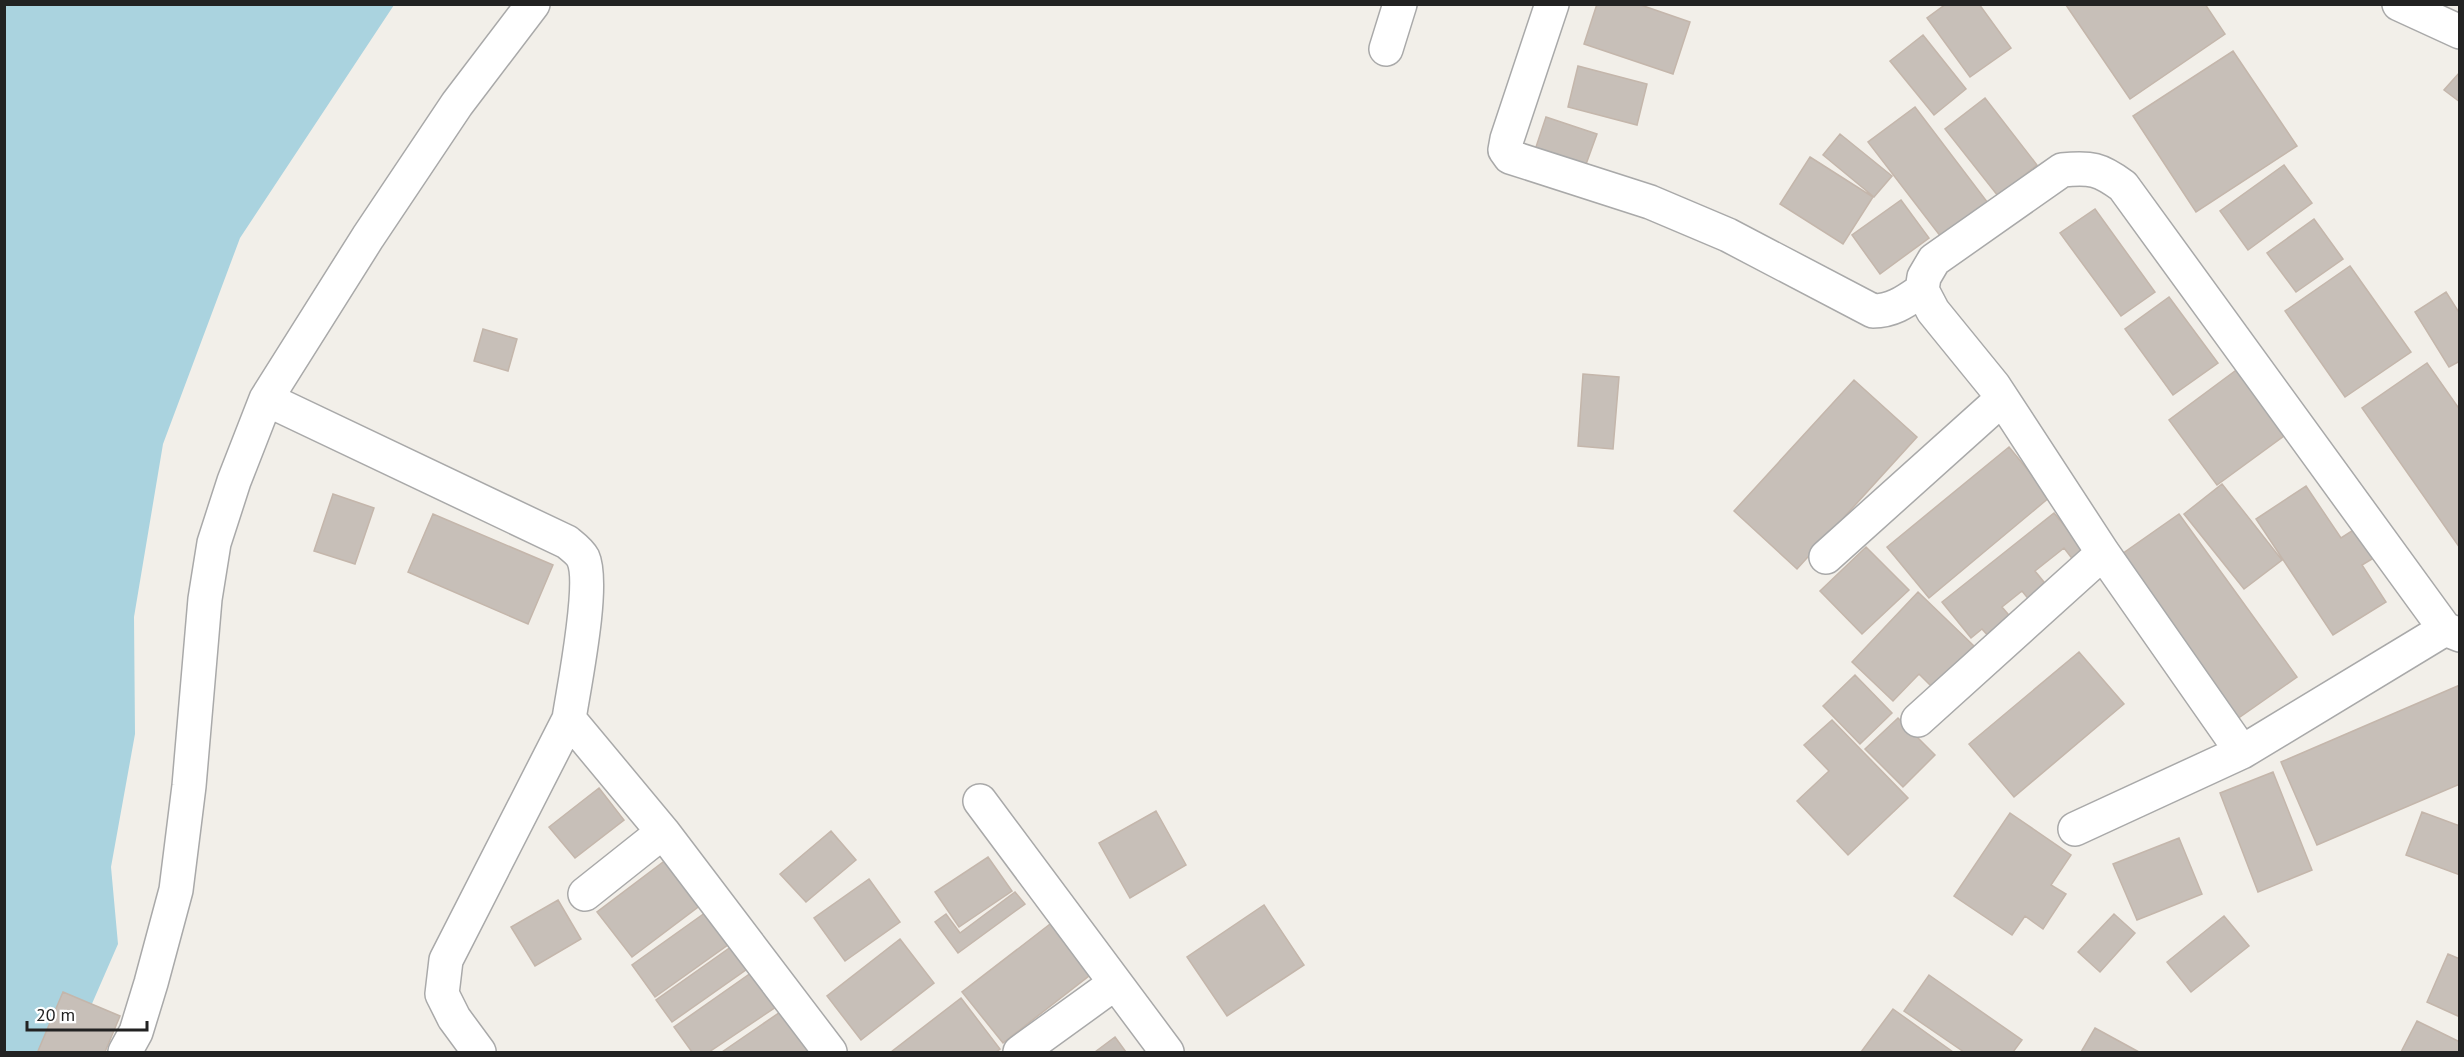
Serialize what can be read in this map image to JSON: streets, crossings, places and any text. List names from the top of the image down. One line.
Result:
{"scale_bar":"20 m"}
